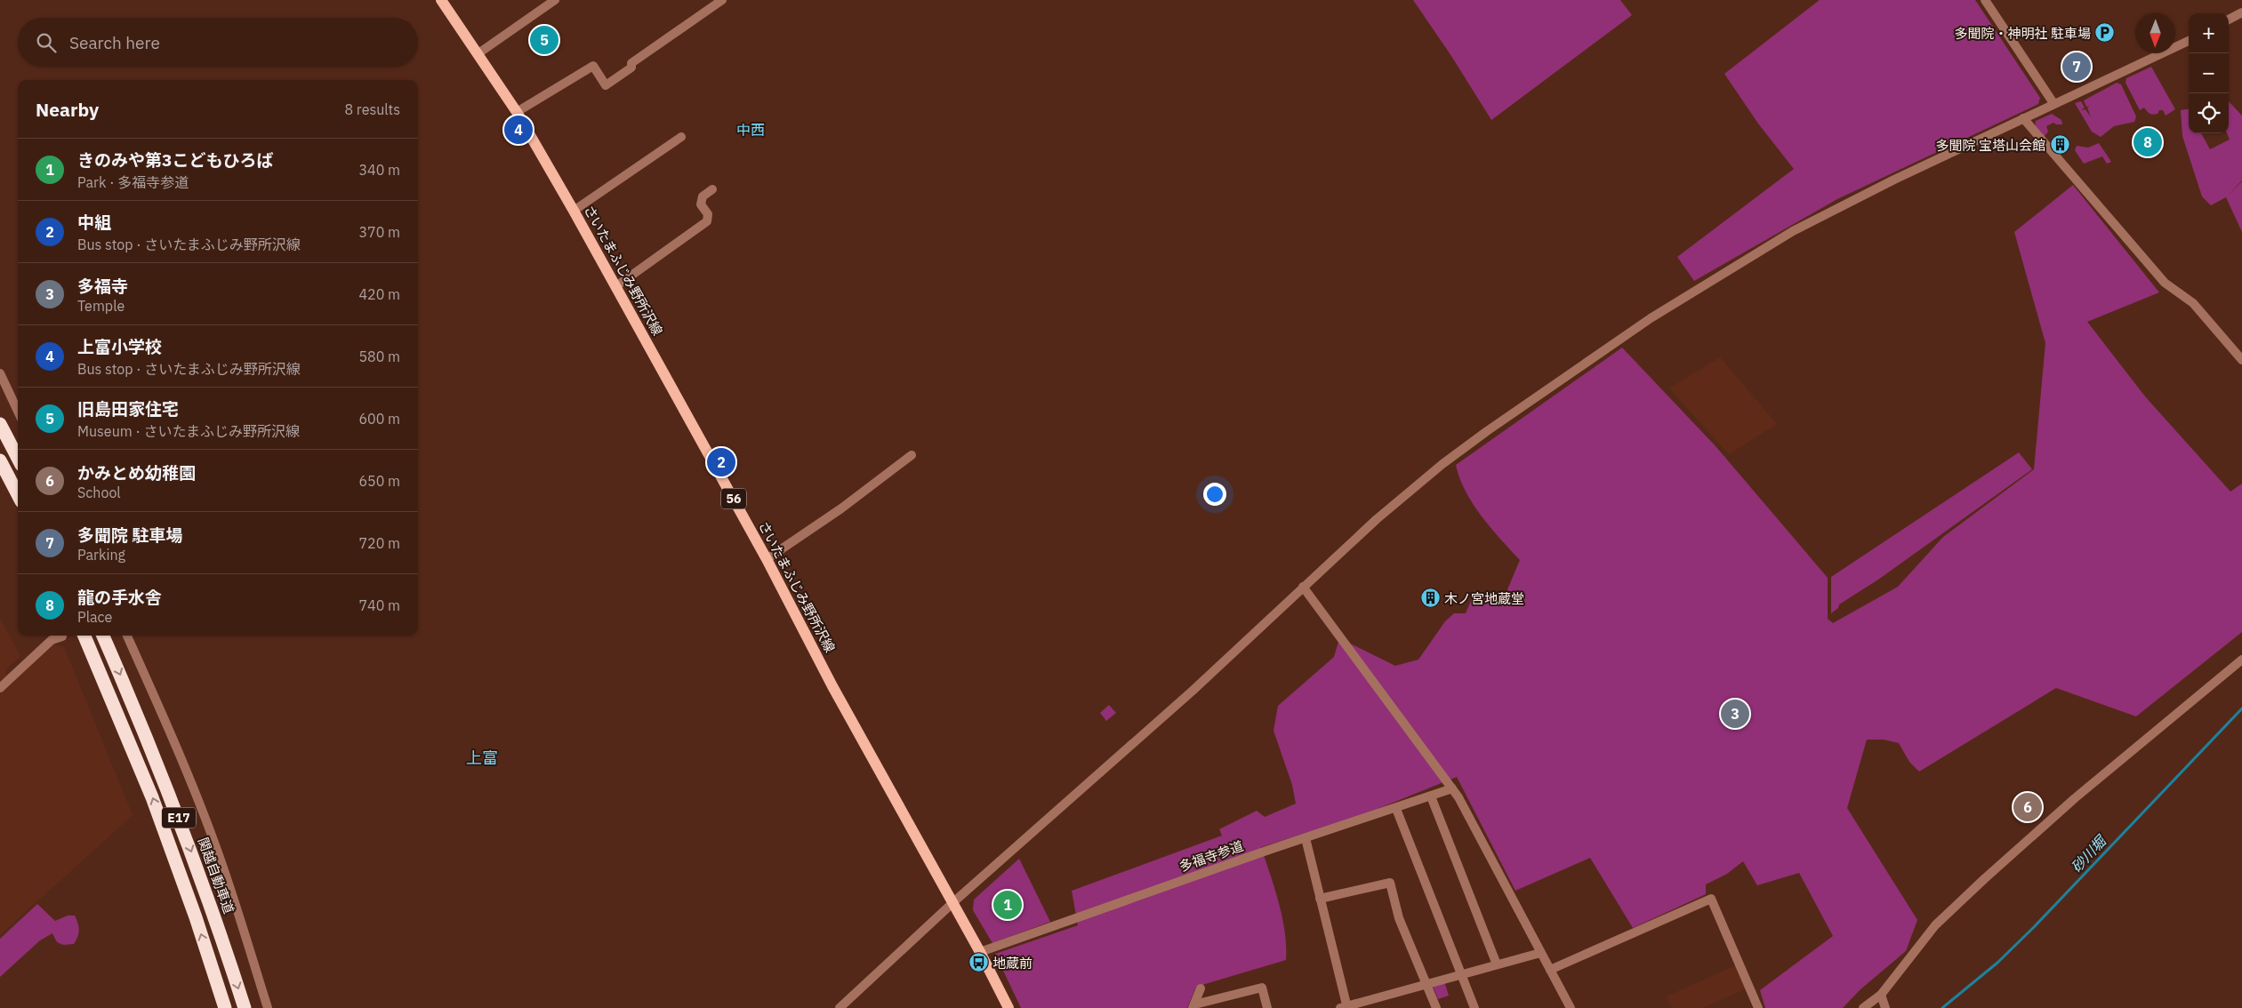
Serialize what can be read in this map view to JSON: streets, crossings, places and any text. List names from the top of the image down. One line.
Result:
{"streets":{"highway":["E17","関越自動車道"],"main road":["さいたまふじみ野所沢線","56"],"street":["多福寺参道"]},"crossings":[["さいたまふじみ野所沢線","多福寺参道"]],"districts":["中西","上富"],"water":["砂川堀"],"places":{"parking":["多聞院・神明社 駐車場"],"building":["多聞院 宝塔山会館","木ノ宮地蔵堂"],"bus stop":["地蔵前"]},"north":"bottom","page":{"map_buttons":["+","−"],"search":"Search here","pins":["5","7","4","8","2","3","6","1"],"heading":["Nearby","8 results"],"list":[{"mark":"1","name":"きのみや第3こどもひろば","note":"Park · 多福寺参道","value":"340 m"},{"mark":"2","name":"中組","note":"Bus stop · さいたまふじみ野所沢線","value":"370 m"},{"mark":"3","name":"多福寺","note":"Temple","value":"420 m"},{"mark":"4","name":"上富小学校","note":"Bus stop · さいたまふじみ野所沢線","value":"580 m"},{"mark":"5","name":"旧島田家住宅","note":"Museum · さいたまふじみ野所沢線","value":"600 m"},{"mark":"6","name":"かみとめ幼稚園","note":"School","value":"650 m"},{"mark":"7","name":"多聞院 駐車場","note":"Parking","value":"720 m"},{"mark":"8","name":"龍の手水舎","note":"Place","value":"740 m"}]}}
